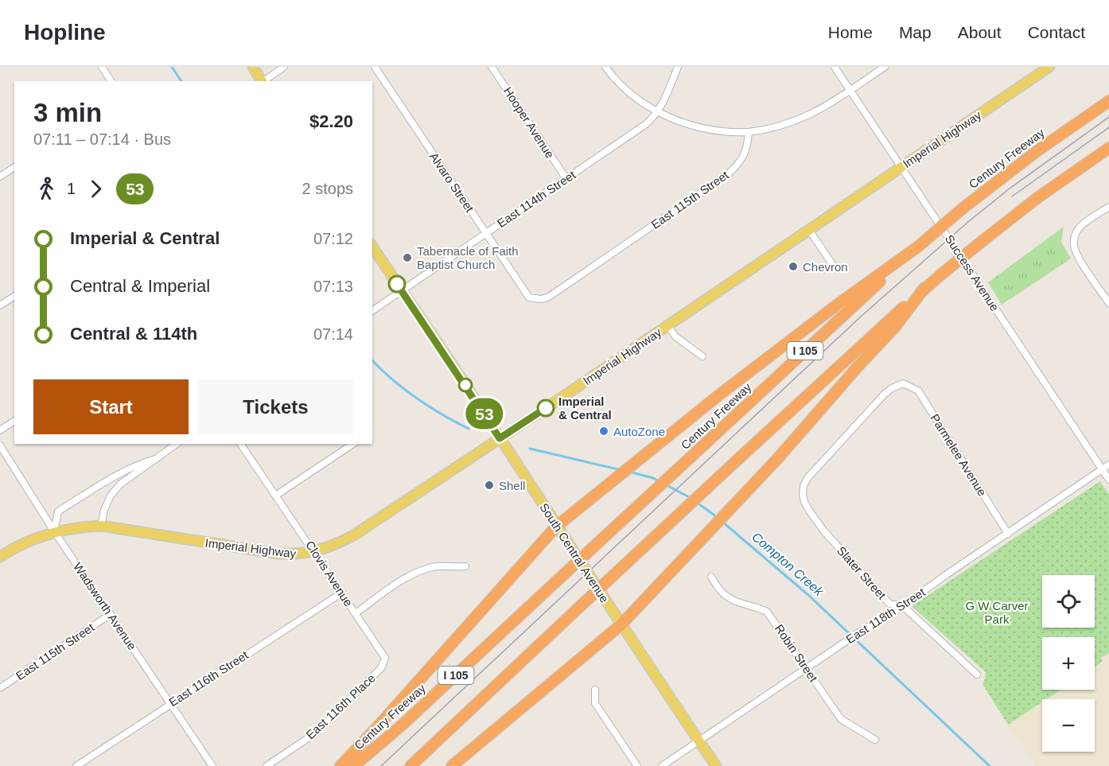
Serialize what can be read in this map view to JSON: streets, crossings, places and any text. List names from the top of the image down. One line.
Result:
{"streets":{"highway":["Century Freeway","I 105"],"main road":["Imperial Highway","South Central Avenue"],"street":["Hooper Avenue","Alvaro Street","East 114th Street","East 115th Street","Success Avenue","Parmelee Avenue","Slater Street","Clovis Avenue","Wadsworth Avenue","East 118th Street","Robin Street","East 116th Street","East 116th Place"]},"crossings":[["Hooper Avenue","East 114th Street"],["Imperial Highway","Success Avenue"],["Imperial Highway","South Central Avenue"],["Imperial Highway","Clovis Avenue"],["Imperial Highway","Wadsworth Avenue"],["Alvaro Street","East 114th Street"],["Alvaro Street","East 115th Street"],["East 114th Street","South Central Avenue"],["East 115th Street","Wadsworth Avenue"],["Success Avenue","East 118th Street"],["Parmelee Avenue","Slater Street"],["Parmelee Avenue","East 118th Street"],["South Central Avenue","East 118th Street"],["Slater Street","East 118th Street"],["Clovis Avenue","East 116th Street"],["Clovis Avenue","East 116th Place"],["Wadsworth Avenue","East 116th Street"],["East 118th Street","Robin Street"]],"water":["Compton Creek"],"parks":["G W Carver Park"],"places":["Tabernacle of Faith Baptist Church","Chevron","Imperial & Central","AutoZone","Shell"],"lines":["bus line 53"],"page":{"header":"Hopline","nav":["Home","Map","About","Contact"],"on_map":"53","heading":["3 min","07:11 – 07:14 · Bus","$2.20"],"legs":["1","53","2 stops"],"list":[{"name":"Imperial & Central","value":"07:12"},{"name":"Central & Imperial","value":"07:13"},{"name":"Central & 114th","value":"07:14"}],"buttons":["Start","Tickets"],"map_buttons":["+","−"]}}
